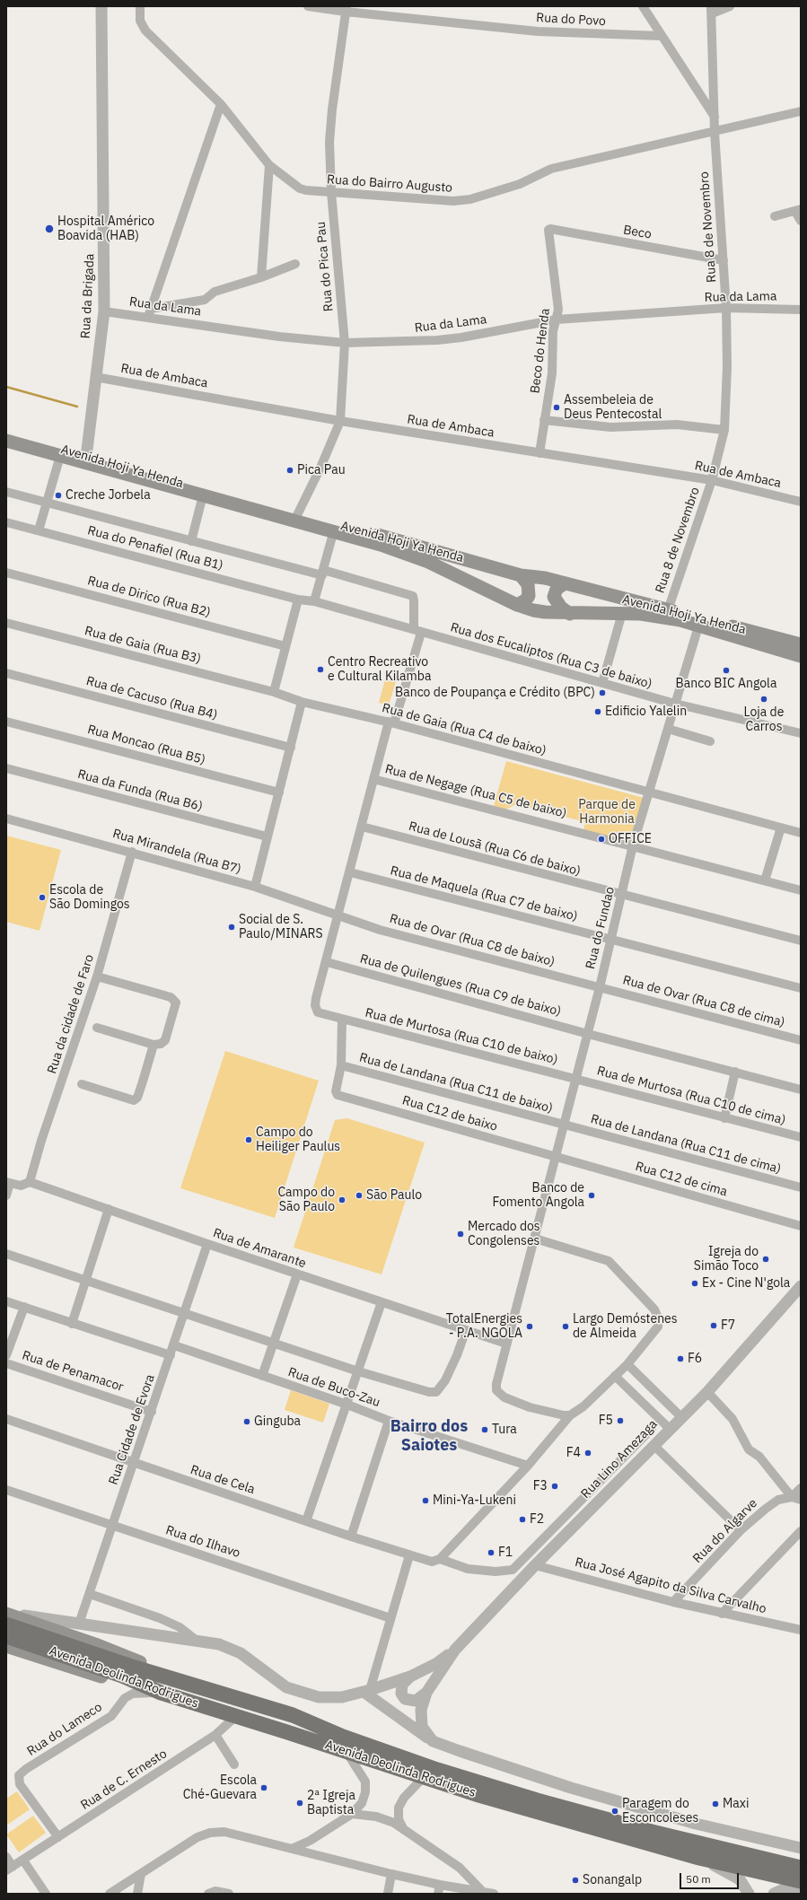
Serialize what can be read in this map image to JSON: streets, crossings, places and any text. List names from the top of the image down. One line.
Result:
{"streets":{"highway":["Avenida Deolinda Rodrigues"],"main road":["Avenida Hoji Ya Henda"],"street":["Rua do Povo","Rua do Bairro Augusto","Rua 8 de Novembro","Beco","Rua do Pica Pau","Rua da Brigada","Rua da Lama","Beco do Henda","Rua de Ambaca","Rua do Penafiel (Rua B1)","Rua de Dirico (Rua B2)","Rua de Gaia (Rua B3)","Rua dos Eucaliptos (Rua C3 de baixo)","Rua de Cacuso (Rua B4)","Rua de Gaia (Rua C4 de baixo)","Rua Moncao (Rua B5)","Rua da Funda (Rua B6)","Rua de Negage (Rua C5 de baixo)","Rua de Lousã (Rua C6 de baixo)","Rua Mirandela (Rua B7)","Rua de Maquela (Rua C7 de baixo)","Rua do Fundao","Rua de Ovar (Rua C8 de baixo)","Rua de Quilengues (Rua C9 de baixo)","Rua de Ovar (Rua C8 de cima)","Rua da cidade de Faro","Rua de Murtosa (Rua C10 de baixo)","Rua de Landana (Rua C11 de baixo)","Rua de Murtosa (Rua C10 de cima)","Rua C12 de baixo","Rua de Landana (Rua C11 de cima)","Rua C12 de cima","Rua de Amarante","Rua de Penamacor","Rua de Buco-Zau","Rua Cidade de Evora","Rua Lino Amezaga","Rua de Cela","Rua do Algarve","Rua do Ilhavo","Rua José Agapito da Silva Carvalho","Rua do Lameco","Rua de C. Ernesto"]},"crossings":[["Rua do Povo","Rua do Pica Pau"],["Rua do Bairro Augusto","Rua 8 de Novembro"],["Rua do Bairro Augusto","Rua do Pica Pau"],["Rua 8 de Novembro","Beco"],["Rua 8 de Novembro","Rua da Lama"],["Rua 8 de Novembro","Rua de Ambaca"],["Rua 8 de Novembro","Avenida Hoji Ya Henda"],["Beco","Beco do Henda"],["Rua do Pica Pau","Rua da Lama"],["Rua do Pica Pau","Rua de Ambaca"],["Rua do Pica Pau","Avenida Hoji Ya Henda"],["Rua da Brigada","Rua da Lama"],["Rua da Brigada","Rua de Ambaca"],["Rua da Brigada","Avenida Hoji Ya Henda"],["Rua da Lama","Beco do Henda"],["Beco do Henda","Rua de Ambaca"],["Avenida Hoji Ya Henda","Rua do Fundao"],["Rua do Penafiel (Rua B1)","Rua dos Eucaliptos (Rua C3 de baixo)"],["Rua de Gaia (Rua B3)","Rua de Gaia (Rua C4 de baixo)"],["Rua dos Eucaliptos (Rua C3 de baixo)","Rua do Fundao"],["Rua de Gaia (Rua C4 de baixo)","Rua do Fundao"],["Rua de Negage (Rua C5 de baixo)","Rua do Fundao"],["Rua de Lousã (Rua C6 de baixo)","Rua do Fundao"],["Rua Mirandela (Rua B7)","Rua de Ovar (Rua C8 de baixo)"],["Rua Mirandela (Rua B7)","Rua da cidade de Faro"],["Rua de Maquela (Rua C7 de baixo)","Rua do Fundao"],["Rua do Fundao","Rua de Ovar (Rua C8 de baixo)"],["Rua do Fundao","Rua de Quilengues (Rua C9 de baixo)"],["Rua do Fundao","Rua de Ovar (Rua C8 de cima)"],["Rua do Fundao","Rua de Murtosa (Rua C10 de baixo)"],["Rua do Fundao","Rua de Landana (Rua C11 de baixo)"],["Rua do Fundao","Rua de Murtosa (Rua C10 de cima)"],["Rua do Fundao","Rua C12 de baixo"],["Rua do Fundao","Rua de Landana (Rua C11 de cima)"],["Rua do Fundao","Rua C12 de cima"],["Rua de Ovar (Rua C8 de baixo)","Rua de Ovar (Rua C8 de cima)"],["Rua de Quilengues (Rua C9 de baixo)","Rua de Murtosa (Rua C10 de baixo)"],["Rua da cidade de Faro","Rua de Amarante"],["Rua de Murtosa (Rua C10 de baixo)","Rua de Murtosa (Rua C10 de cima)"],["Rua de Landana (Rua C11 de baixo)","Rua C12 de baixo"],["Rua de Landana (Rua C11 de baixo)","Rua de Landana (Rua C11 de cima)"],["Rua C12 de baixo","Rua C12 de cima"],["Rua de Amarante","Rua Cidade de Evora"],["Rua de Penamacor","Rua Cidade de Evora"],["Rua de Buco-Zau","Rua Cidade de Evora"],["Rua Cidade de Evora","Rua de Cela"],["Rua Cidade de Evora","Rua do Ilhavo"],["Rua Lino Amezaga","Rua José Agapito da Silva Carvalho"],["Rua do Algarve","Rua José Agapito da Silva Carvalho"],["Avenida Deolinda Rodrigues","Rua do Lameco"],["Avenida Deolinda Rodrigues","Rua de C. Ernesto"],["Rua do Lameco","Rua de C. Ernesto"]],"districts":["Bairro dos Saiotes"],"parks":["Parque de Harmonia"],"places":["Hospital Américo Boavida (HAB)","Assembeleia de Deus Pentecostal","Pica Pau","Creche Jorbela","Centro Recreativo e Cultural Kilamba","Banco BIC Angola","Banco de Poupança e Crédito (BPC)","Loja de Carros","Edificio Yalelin","OFFICE","Escola de São Domingos","Social de S. Paulo/MINARS","Campo do Heiliger Paulus","São Paulo","Banco de Fomento Angola","Campo do São Paulo","Mercado dos Congolenses","Igreja do Simão Toco","Ex - Cine N'gola","F7","TotalEnergies - P.A. NGOLA","Largo Demóstenes de Almeida","F6","F5","Ginguba","Tura","F4","F3","Mini-Ya-Lukeni","F2","F1","Escola Ché-Guevara","2ª Igreja Baptista","Maxi","Paragem do Esconcoleses","Sonangalp"],"scale_bar":"50 m"}
